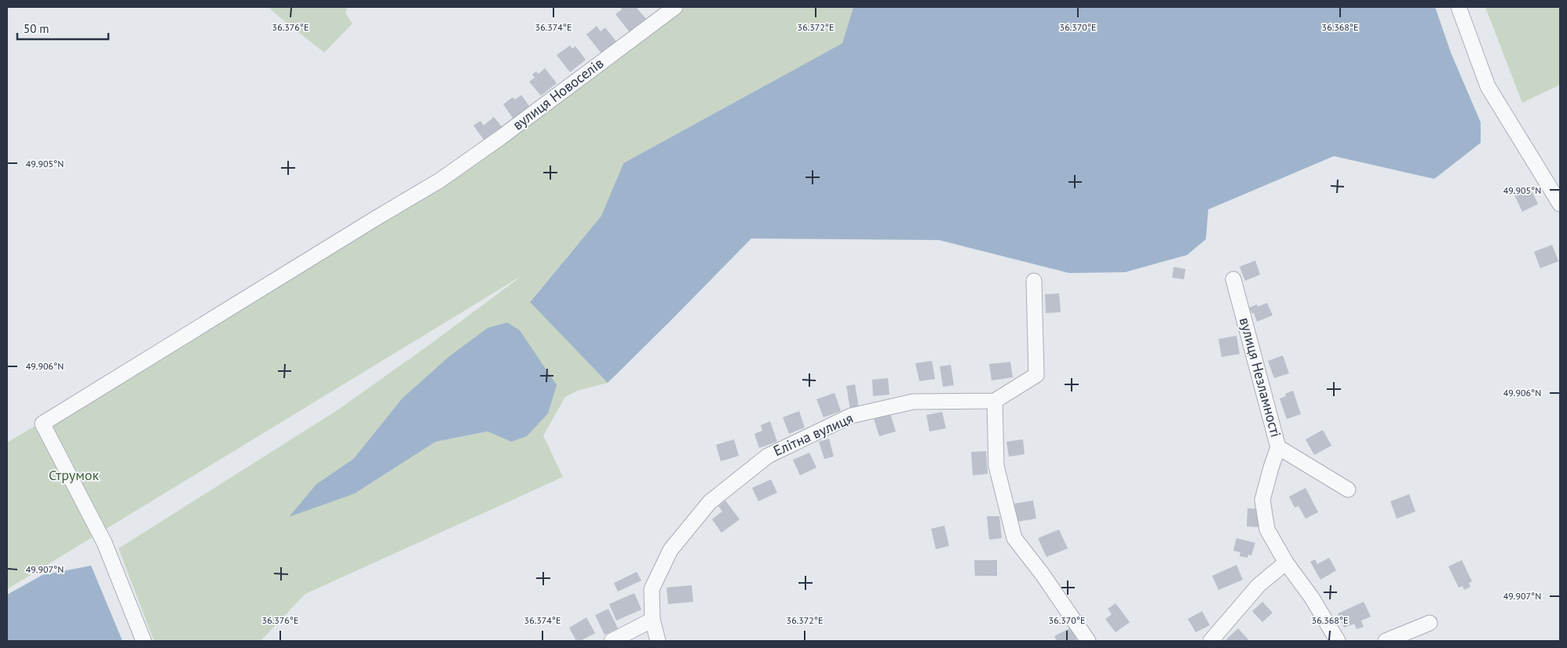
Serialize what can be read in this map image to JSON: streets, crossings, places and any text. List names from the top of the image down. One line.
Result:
{"streets":{"street":["вулиця Новоселів","вулиця Незламності","Елітна вулиця"]},"parks":["Струмок"],"scale_bar":"50 m","coordinates":["36.376°E","36.374°E","36.372°E","36.370°E","36.368°E","49.905°N","49.906°N","49.907°N"]}
